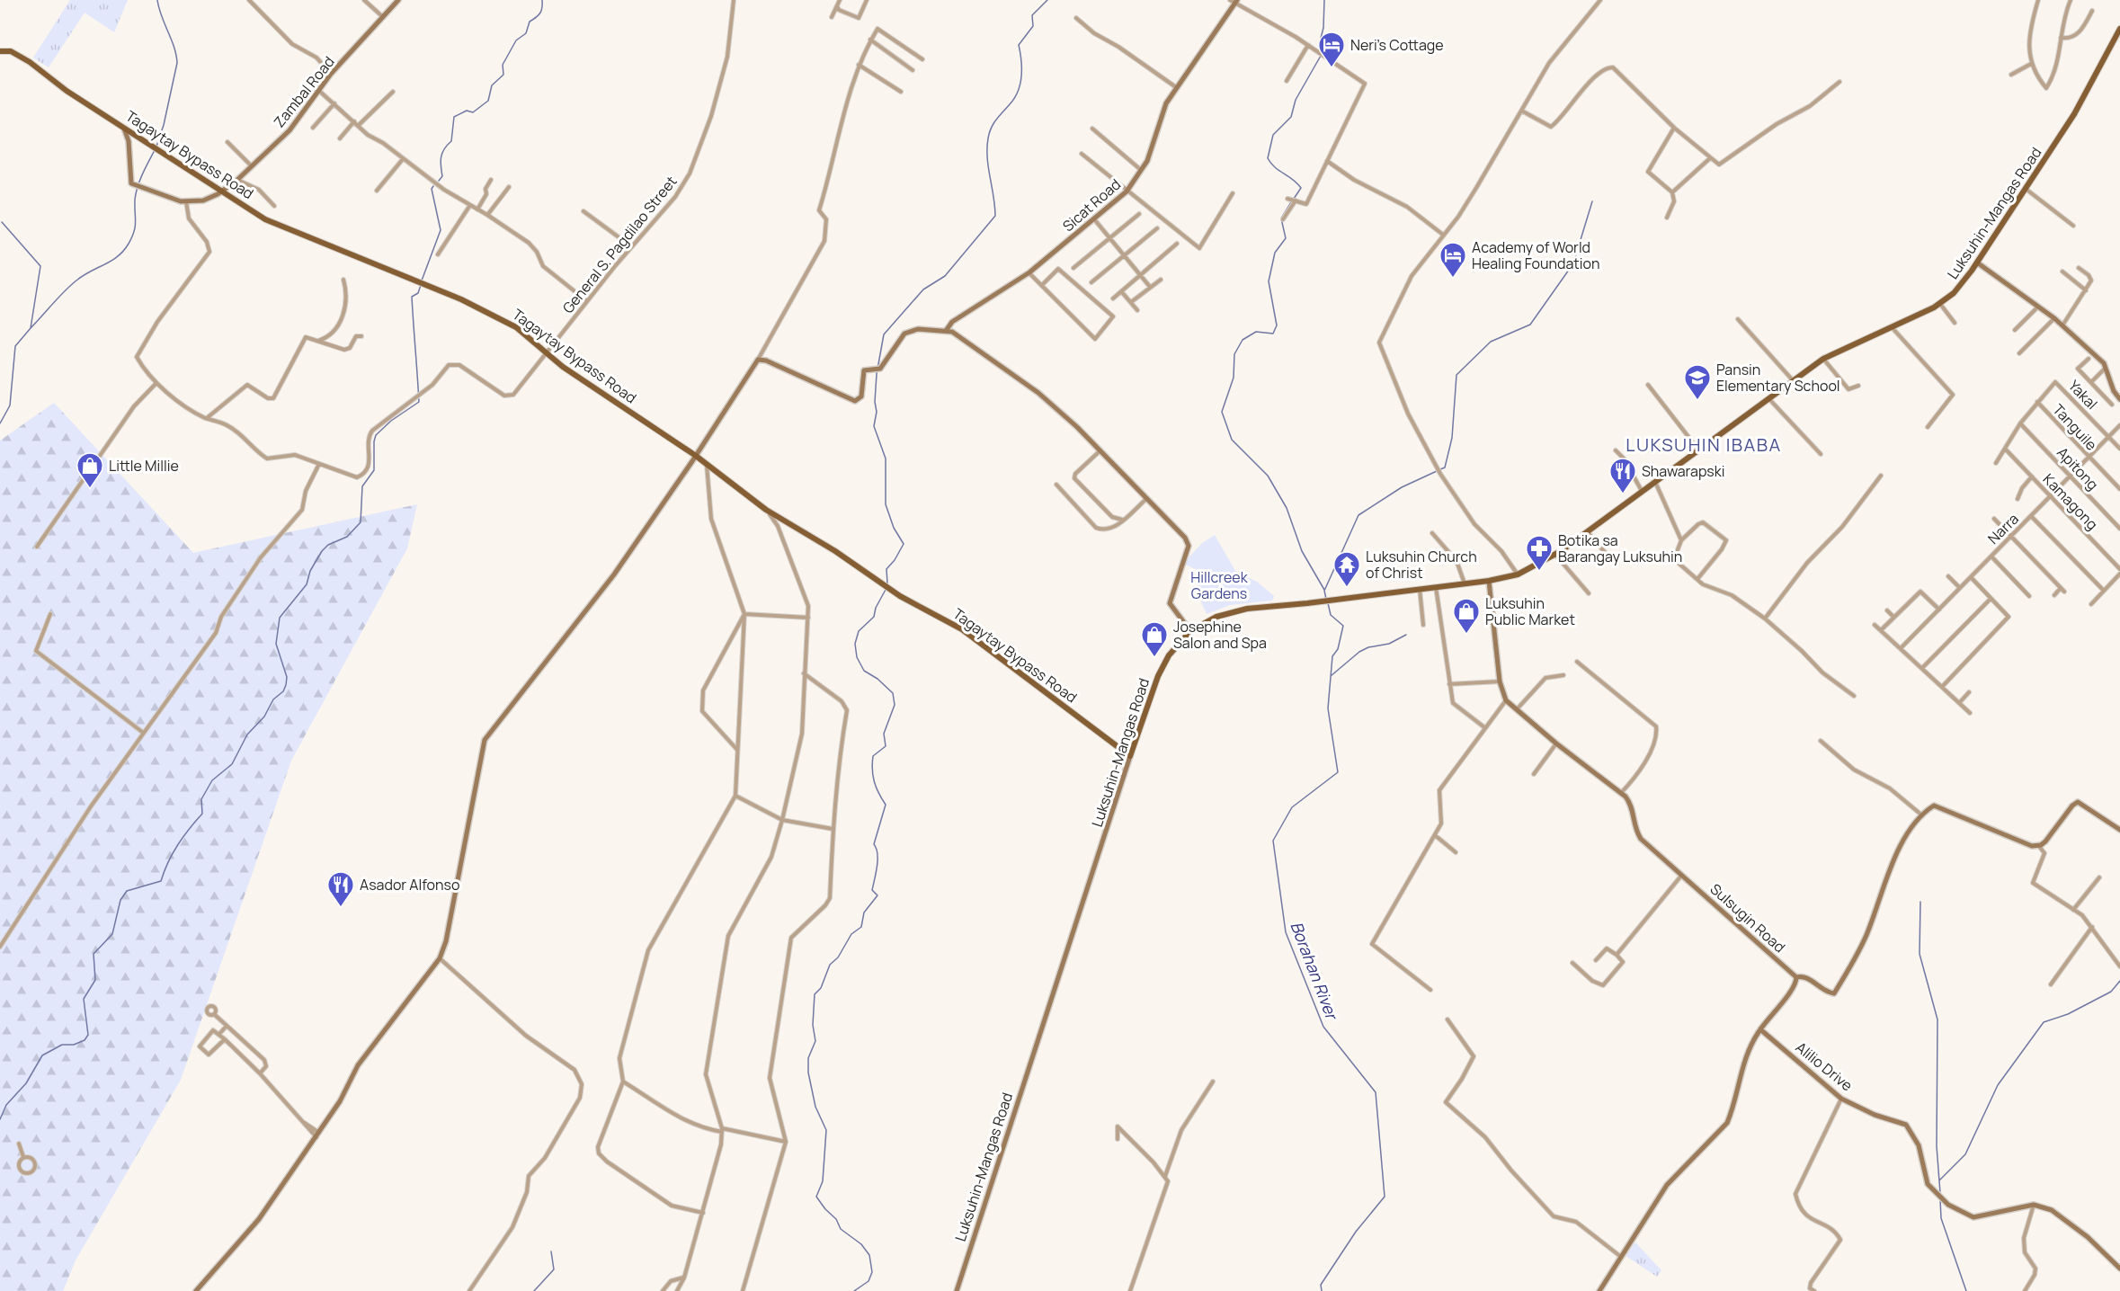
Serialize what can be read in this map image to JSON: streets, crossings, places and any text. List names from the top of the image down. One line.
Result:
{"streets":{"main road":["Tagaytay Bypass Road","Luksuhin-Mangas Road"],"street":["Zambal Road","Sicat Road","General S. Pagdilao Street","Yakal","Tanguile","Apitong","Kamagong","Narra","Sulsugin Road","Alilio Drive"]},"crossings":[["Zambal Road","Tagaytay Bypass Road"],["Zambal Road","General S. Pagdilao Street"],["Tagaytay Bypass Road","Luksuhin-Mangas Road"],["Tagaytay Bypass Road","General S. Pagdilao Street"],["Luksuhin-Mangas Road","Sulsugin Road"],["Yakal","Tanguile"],["Yakal","Apitong"],["Yakal","Kamagong"],["Yakal","Narra"],["Tanguile","Narra"],["Apitong","Narra"],["Kamagong","Narra"]],"districts":["LUKSUHIN IBABA"],"water":["Borahan River"],"parks":["Hillcreek Gardens"],"places":{"hotel":["Neri’s Cottage","Academy of World Healing Foundation"],"school or university":["Pansin Elementary School"],"shop":["Little Millie","Luksuhin Public Market","Josephine Salon and Spa"],"restaurant":["Shawarapski","Asador Alfonso"],"pharmacy":["Botika sa Barangay Luksuhin"],"temple":["Luksuhin Church of Christ"]}}
